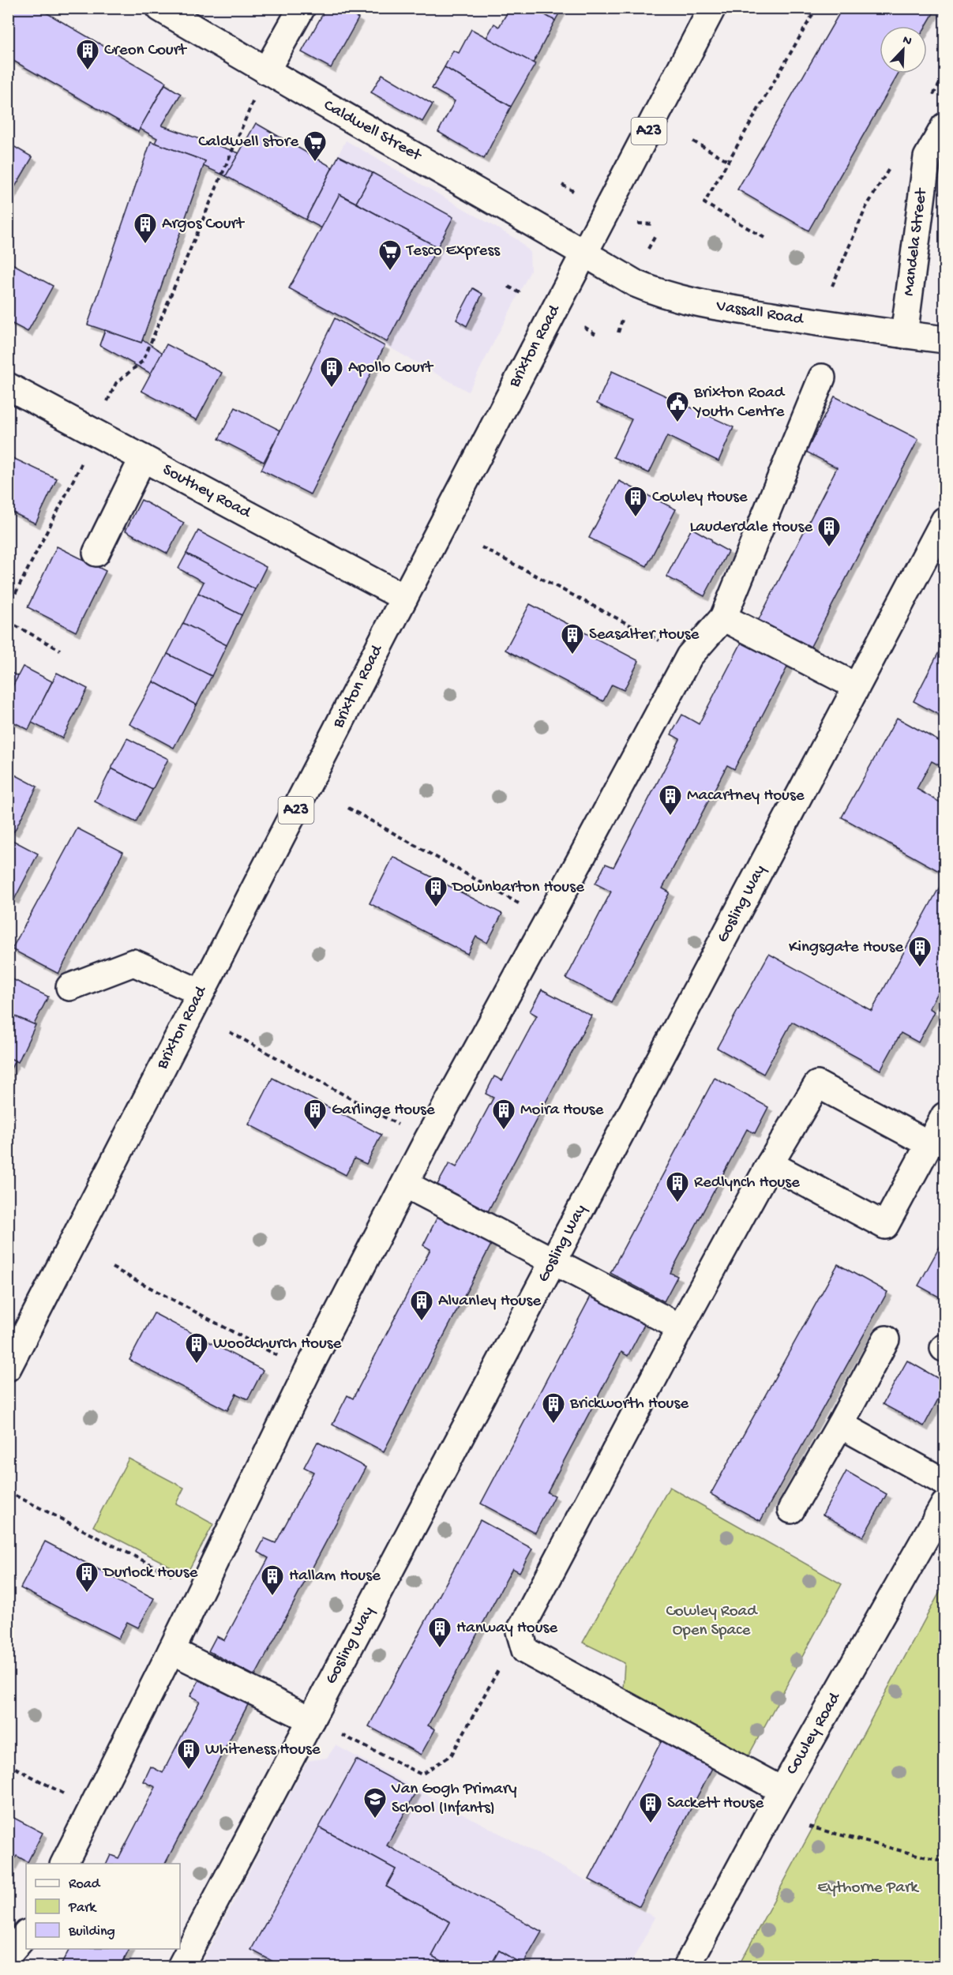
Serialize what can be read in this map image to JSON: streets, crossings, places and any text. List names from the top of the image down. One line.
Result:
{"streets":{"main road":["Caldwell Street","A23","Mandela Street","Vassall Road","Brixton Road","Southey Road","Gosling Way","Cowley Road"]},"crossings":[["Caldwell Street","Vassall Road"],["Caldwell Street","Brixton Road"],["Mandela Street","Vassall Road"],["Vassall Road","Brixton Road"],["Brixton Road","Southey Road"]],"parks":["Cowley Road Open Space","Eythorne Park"],"places":{"building":["Creon Court","Argos Court","Apollo Court","Cowley House","Lauderdale House","Seasalter House","Macartney House","Downbarton House","Kingsgate House","Garlinge House","Moira House","Redlynch House","Alvanley House","Woodchurch House","Brickworth House","Durlock House","Hallam House","Hanway House","Whiteness House","Sackett House"],"supermarket":["Caldwell store","Tesco Express"],"public building":["Brixton Road Youth Centre"],"school or university":["Van Gogh Primary School (Infants)"]},"legend":["Road","Park","Building"],"north":"top right"}
